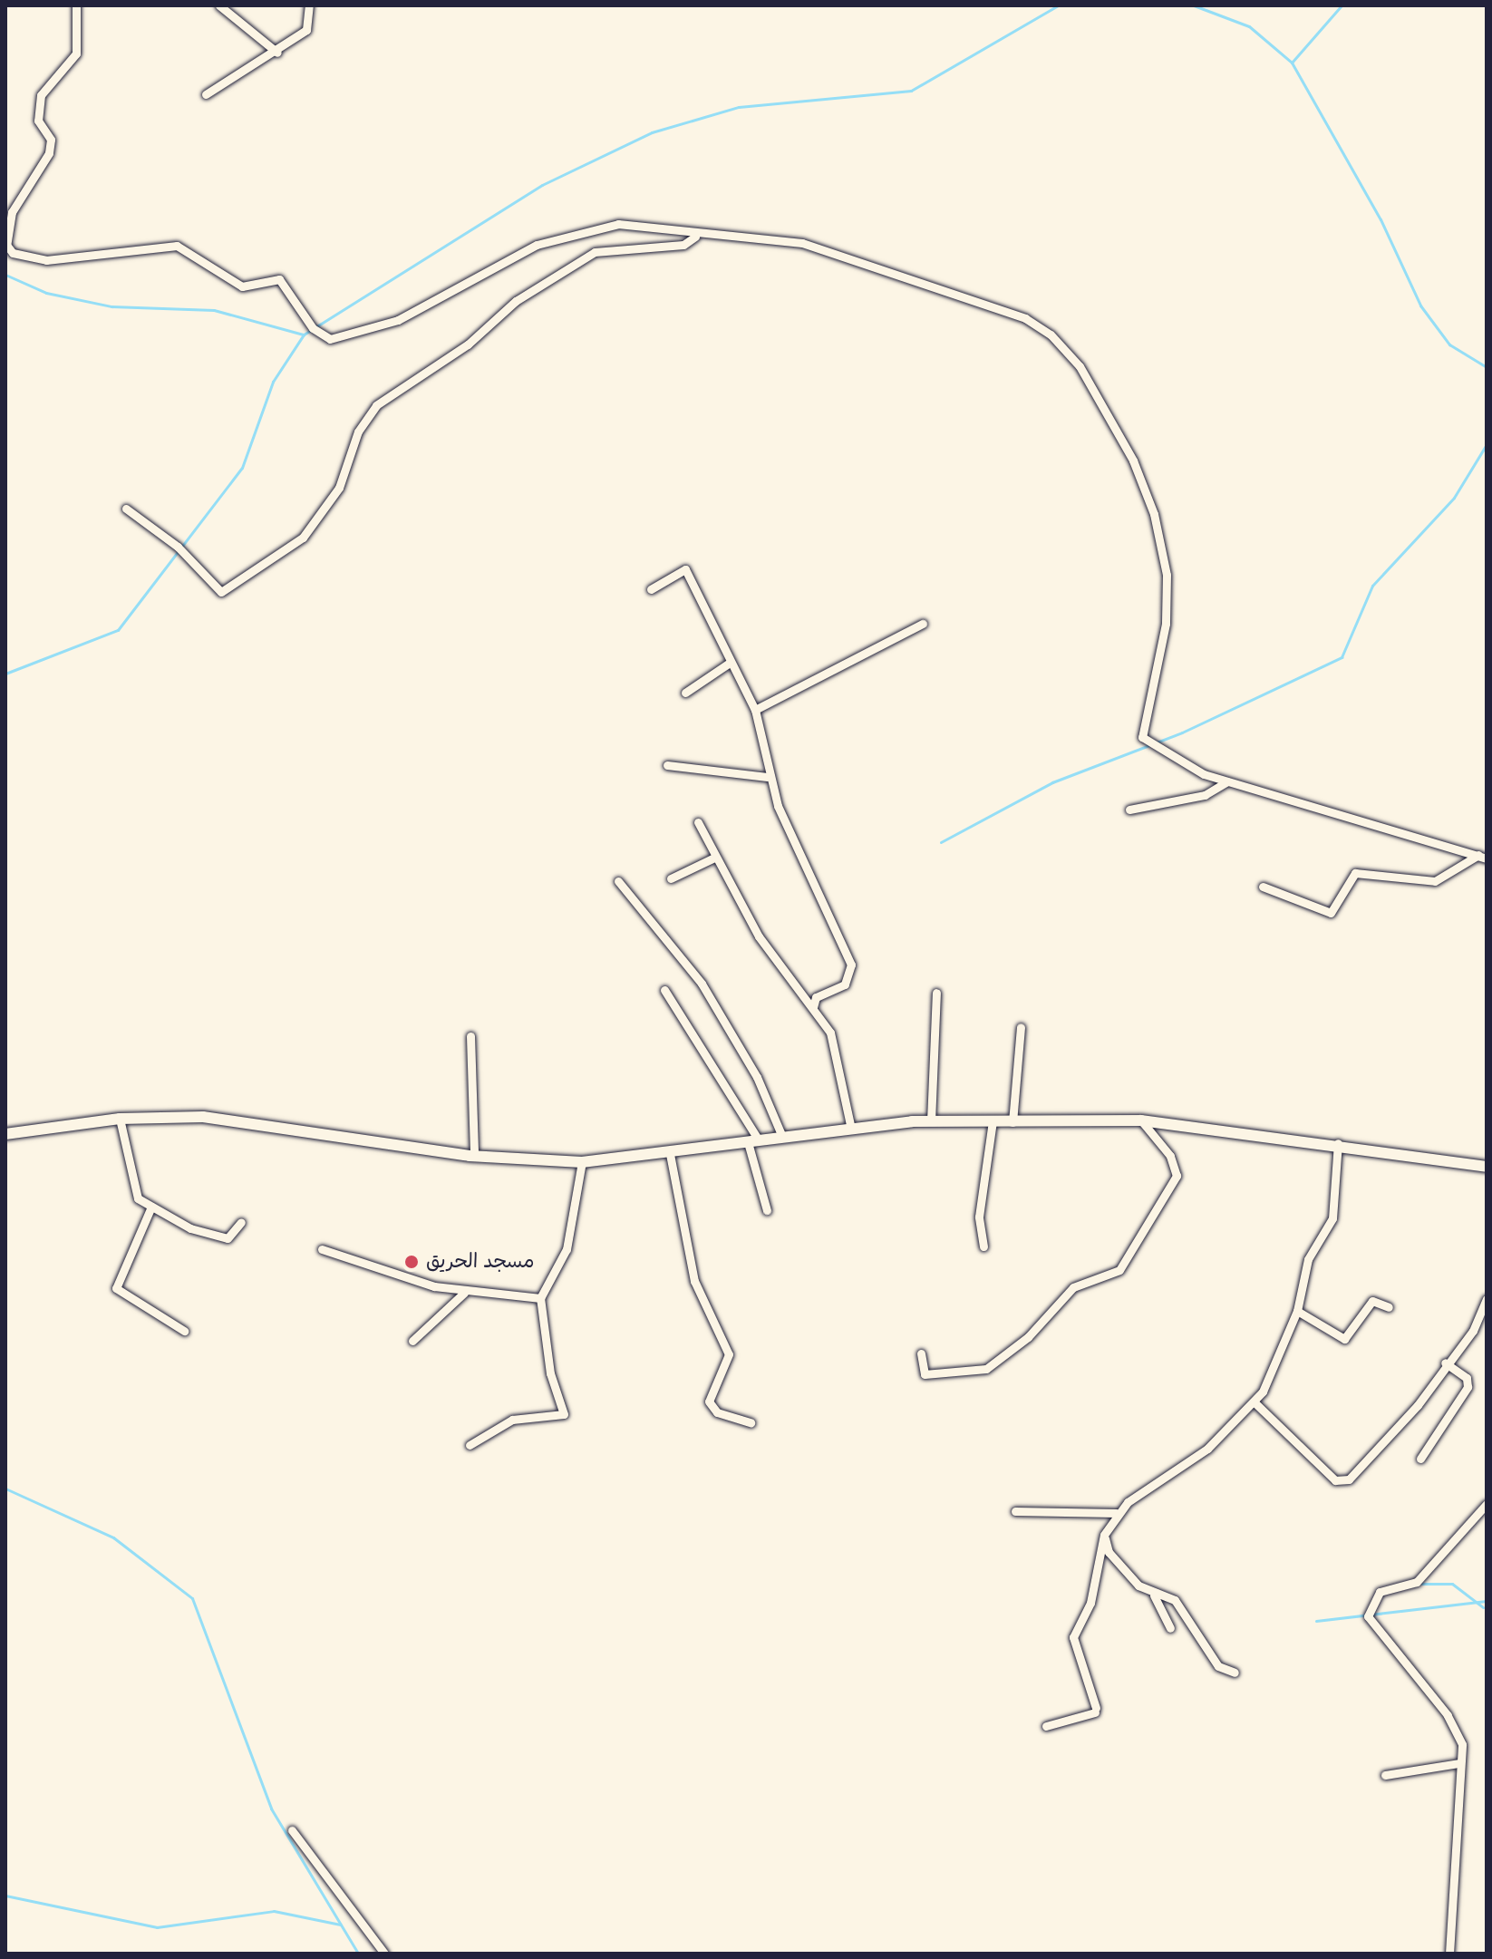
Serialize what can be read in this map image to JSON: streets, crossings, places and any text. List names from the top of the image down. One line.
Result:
{"places":["مسجد الحريق"]}
